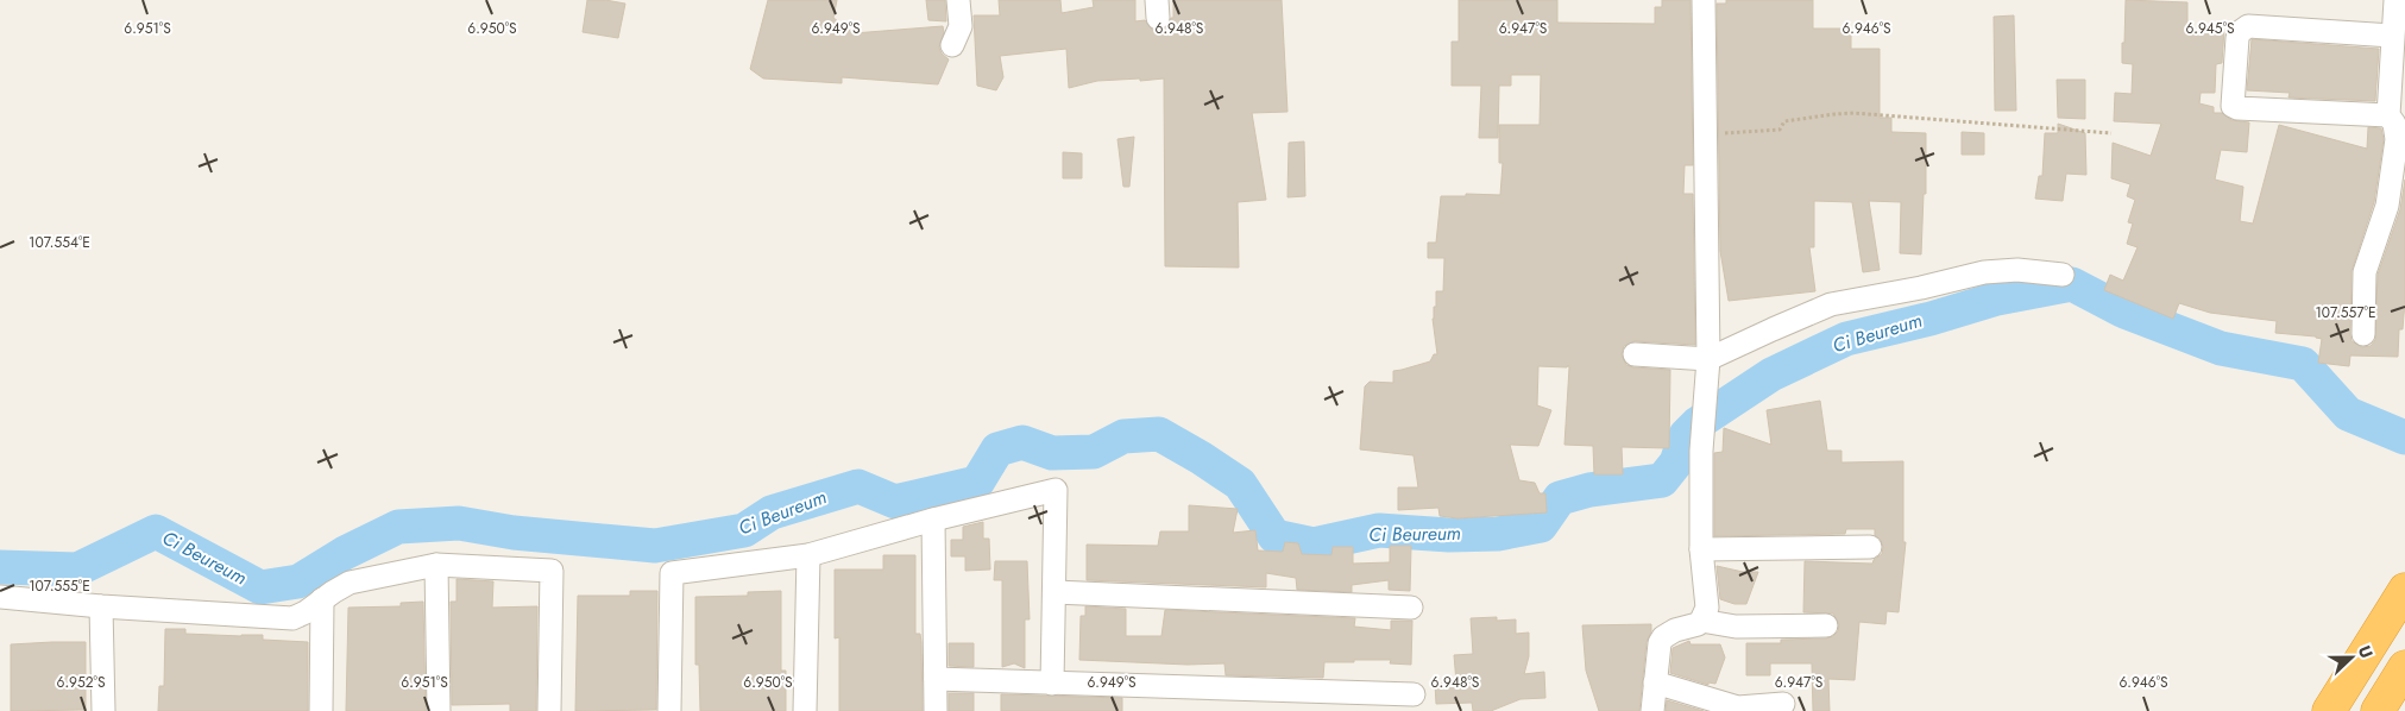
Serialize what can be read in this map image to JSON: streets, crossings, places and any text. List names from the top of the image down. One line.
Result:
{"water":["Ci Beureum"],"north":"right","coordinates":["6.945°S","6.951°S","6.950°S","6.949°S","6.948°S","6.947°S","6.946°S","107.554°E","107.557°E","107.555°E","6.952°S"]}
